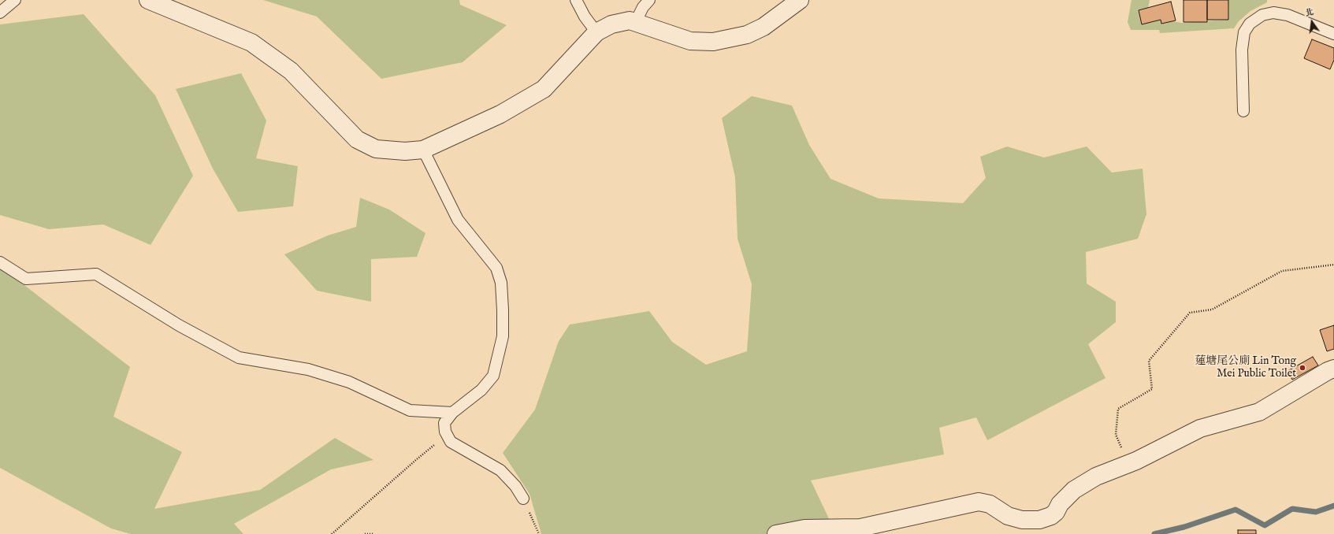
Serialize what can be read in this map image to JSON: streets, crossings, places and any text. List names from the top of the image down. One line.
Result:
{"places":["蓮塘尾公廁 Lin Tong Mei Public Toilet"],"north":"top"}
